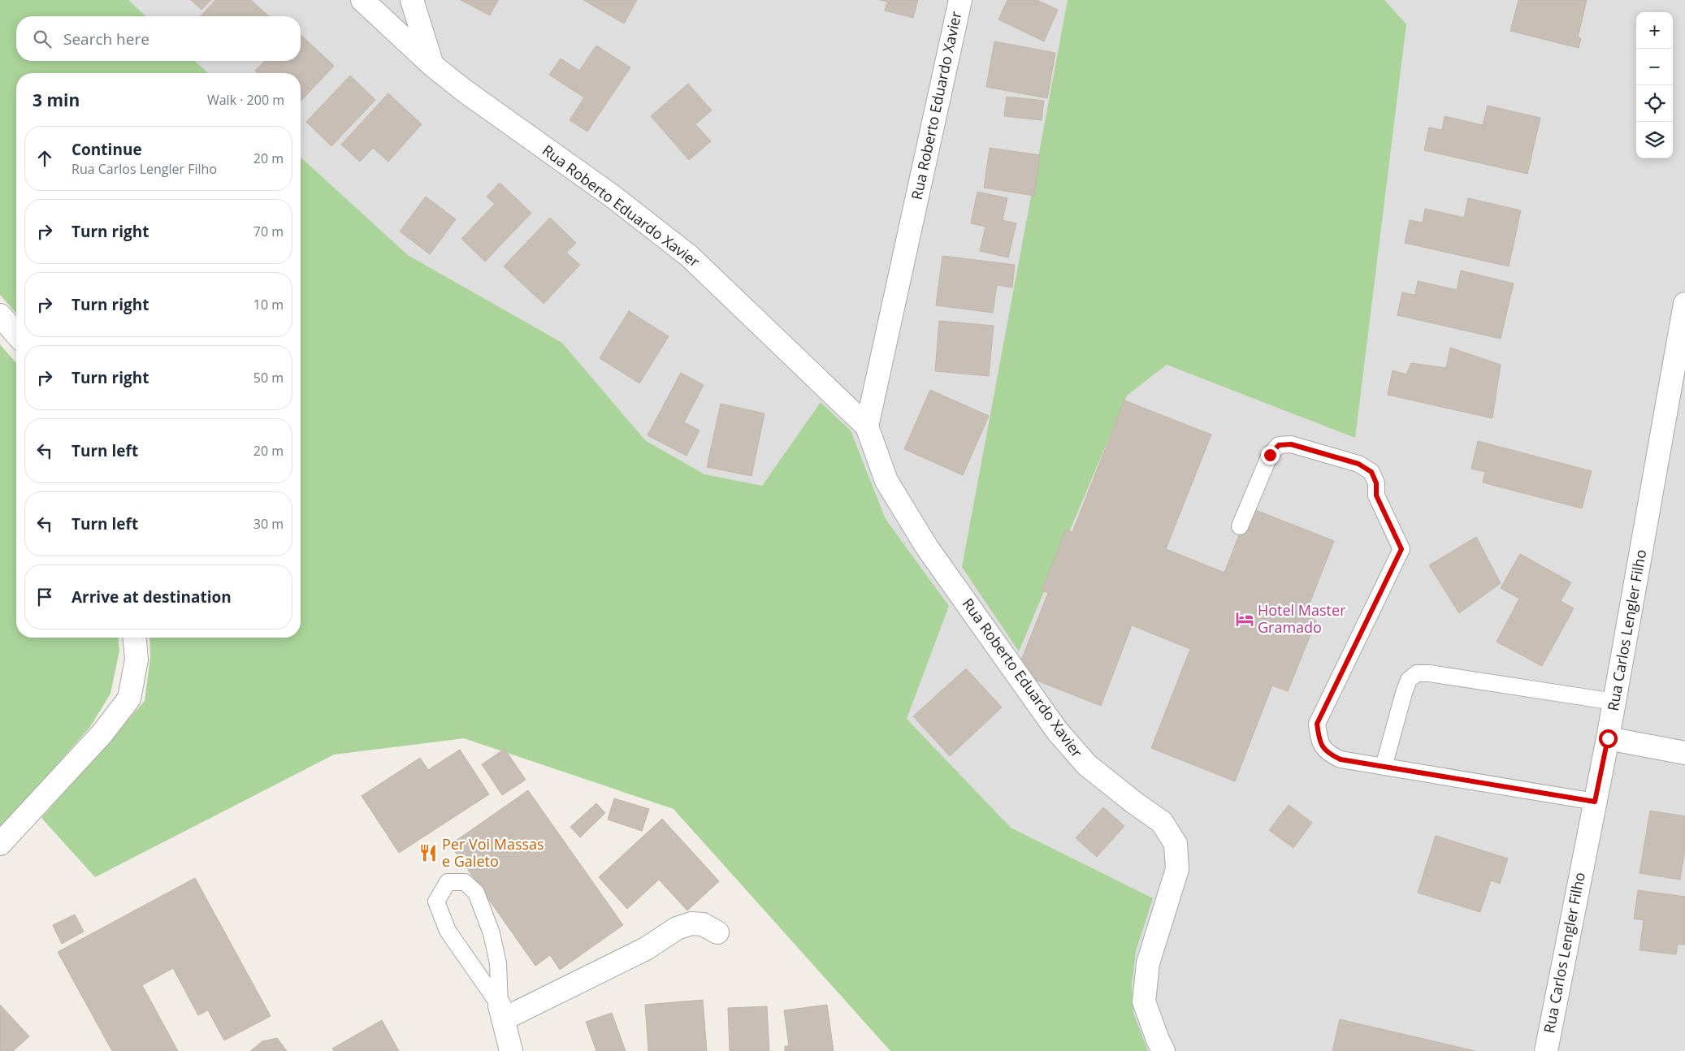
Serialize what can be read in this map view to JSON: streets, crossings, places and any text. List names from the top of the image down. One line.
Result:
{"streets":{"street":["Rua Roberto Eduardo Xavier","Rua Carlos Lengler Filho"]},"places":{"hotel":["Hotel Master Gramado"],"restaurant":["Per Voi Massas e Galeto"]},"page":{"map_buttons":["+","−"],"search":"Search here","heading":["3 min","Walk · 200 m"],"list":[["Continue","Rua Carlos Lengler Filho","20 m"],["Turn right","70 m"],["Turn right","10 m"],["Turn right","50 m"],["Turn left","20 m"],["Turn left","30 m"],"Arrive at destination"]}}
